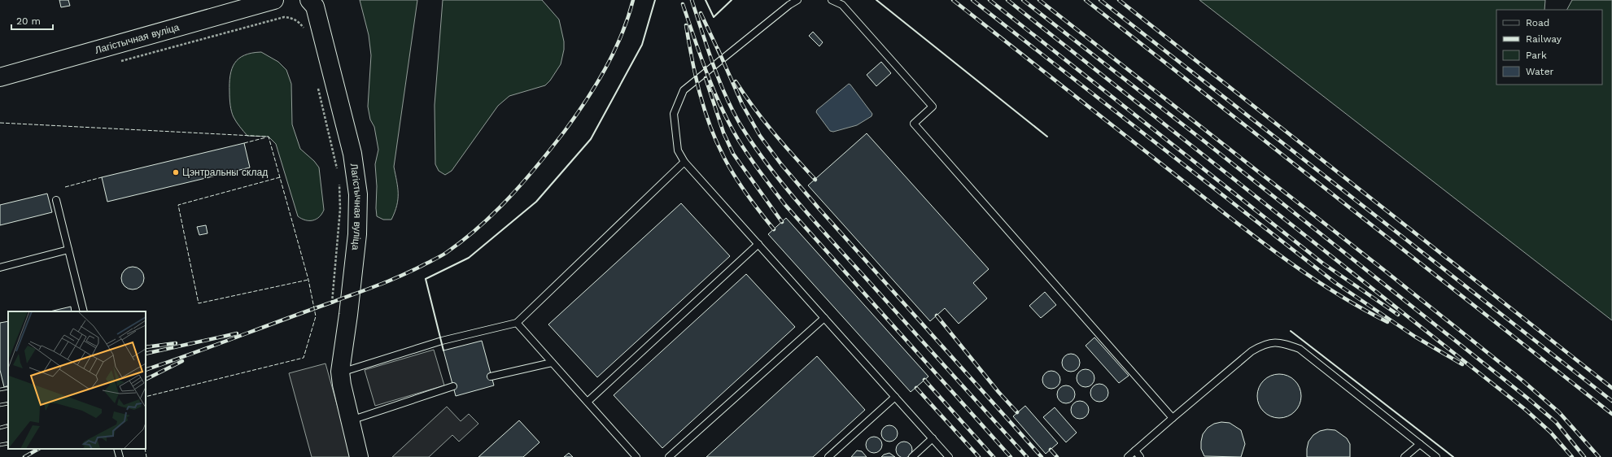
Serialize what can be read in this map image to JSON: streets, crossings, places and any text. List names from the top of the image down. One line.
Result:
{"streets":{"street":["Лагістычная вуліца"]},"places":["Цэнтральны склад"],"legend":["Road","Railway","Park","Water"],"scale_bar":"20 m"}
